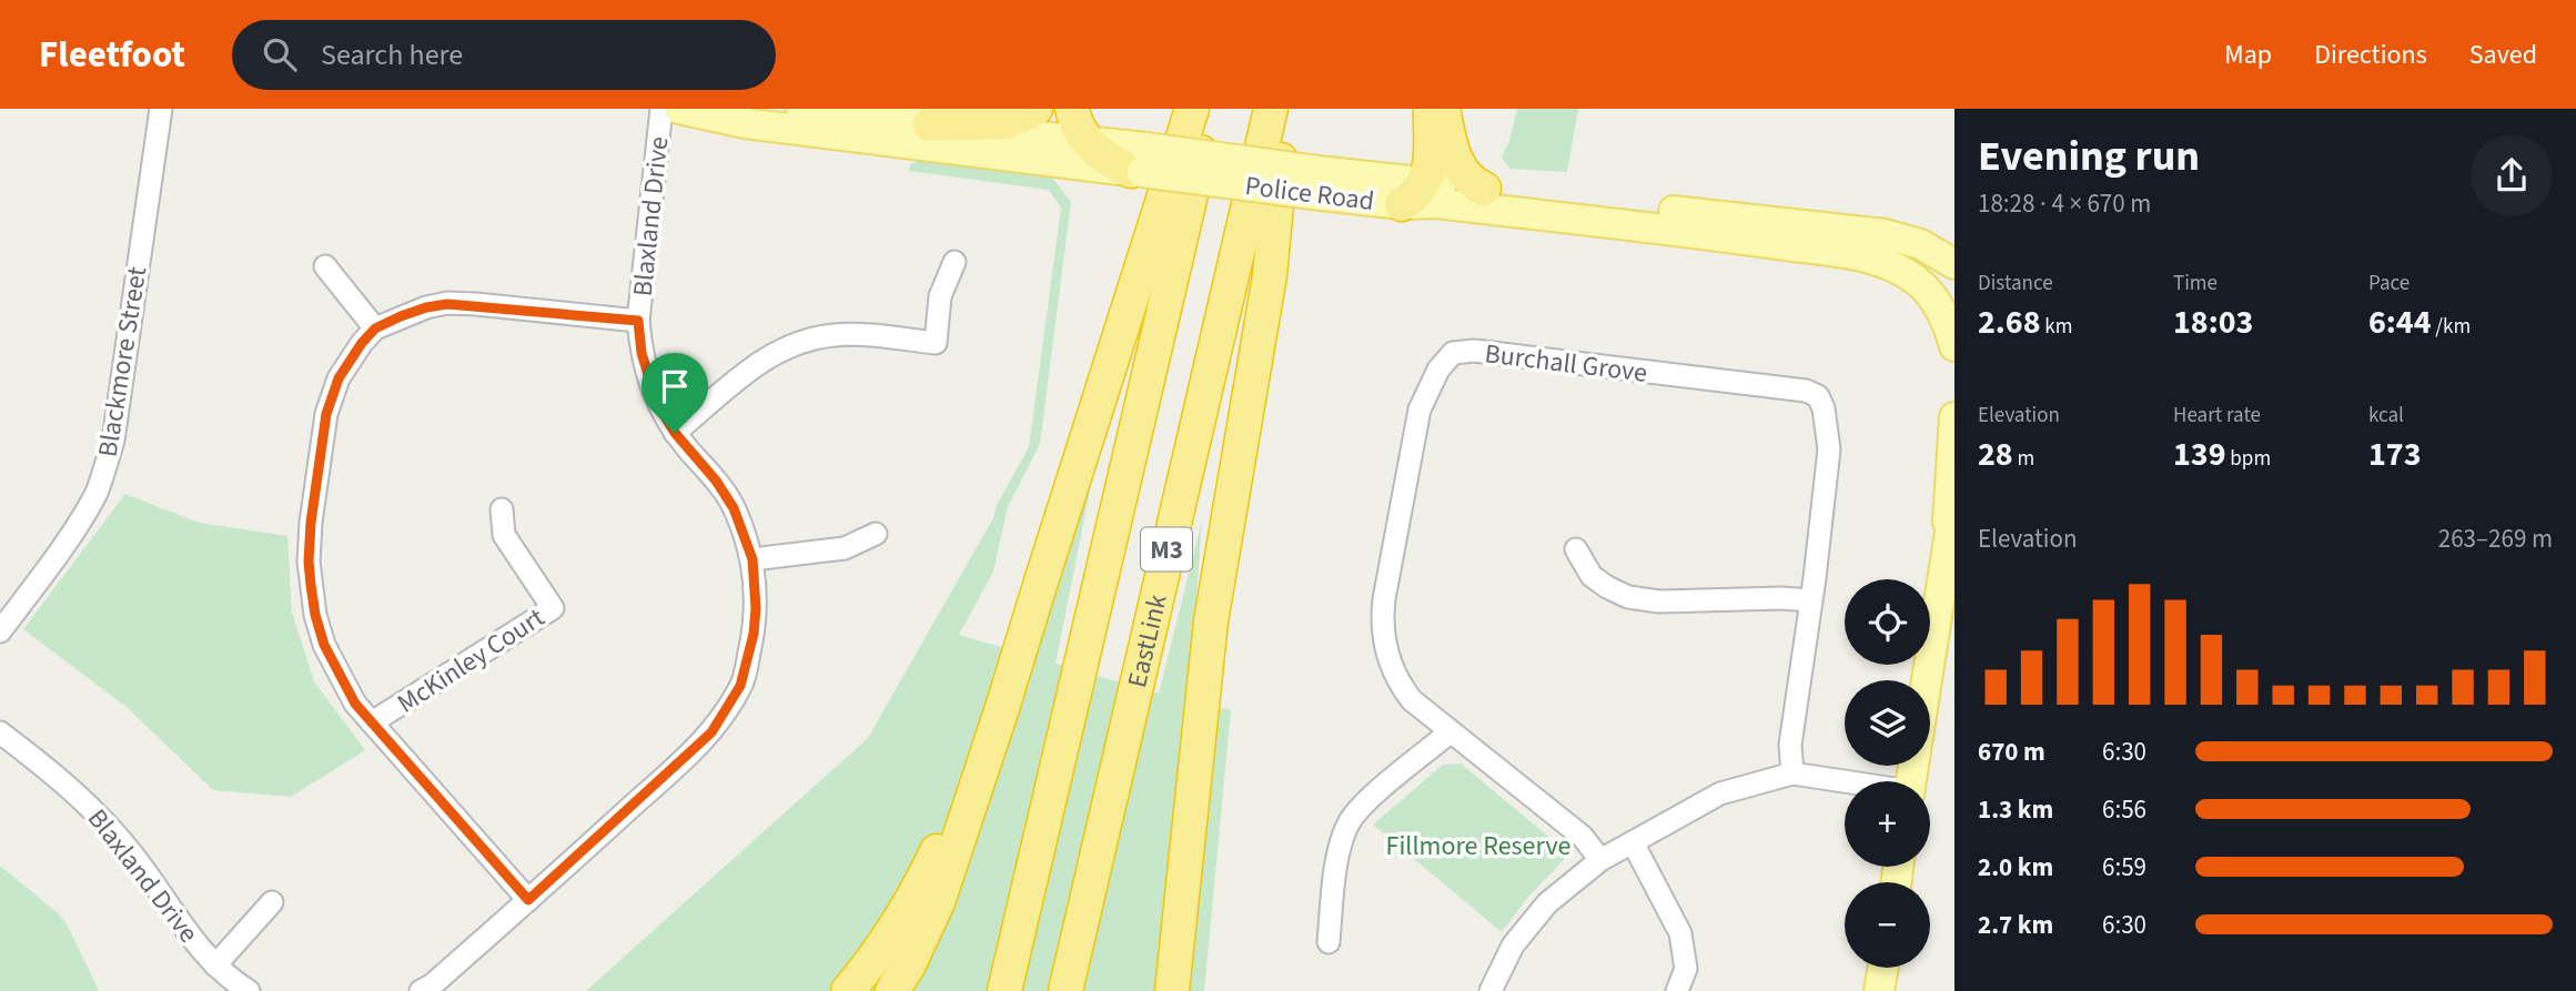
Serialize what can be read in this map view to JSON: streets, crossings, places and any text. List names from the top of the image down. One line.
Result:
{"streets":{"highway":["M3","EastLink"],"main road":["Police Road"],"street":["Blaxland Drive","Blackmore Street","Burchall Grove","McKinley Court"]},"parks":["Fillmore Reserve"],"page":{"header":"Fleetfoot","search":"Search here","nav":["Map","Directions","Saved"],"heading":["Evening run","18:28 · 4 × 670 m"],"stats":[["Distance","2.68 km"],["Time","18:03"],["Pace","6:44 /km"],["Elevation","28 m"],["Heart rate","139 bpm"],["kcal","173"]],"chart":["Elevation","263–269 m"],"map_buttons":["+","−"],"list":[{"name":"670 m","note":"6:30"},{"name":"1.3 km","note":"6:56"},{"name":"2.0 km","note":"6:59"},{"name":"2.7 km","note":"6:30"}]}}
